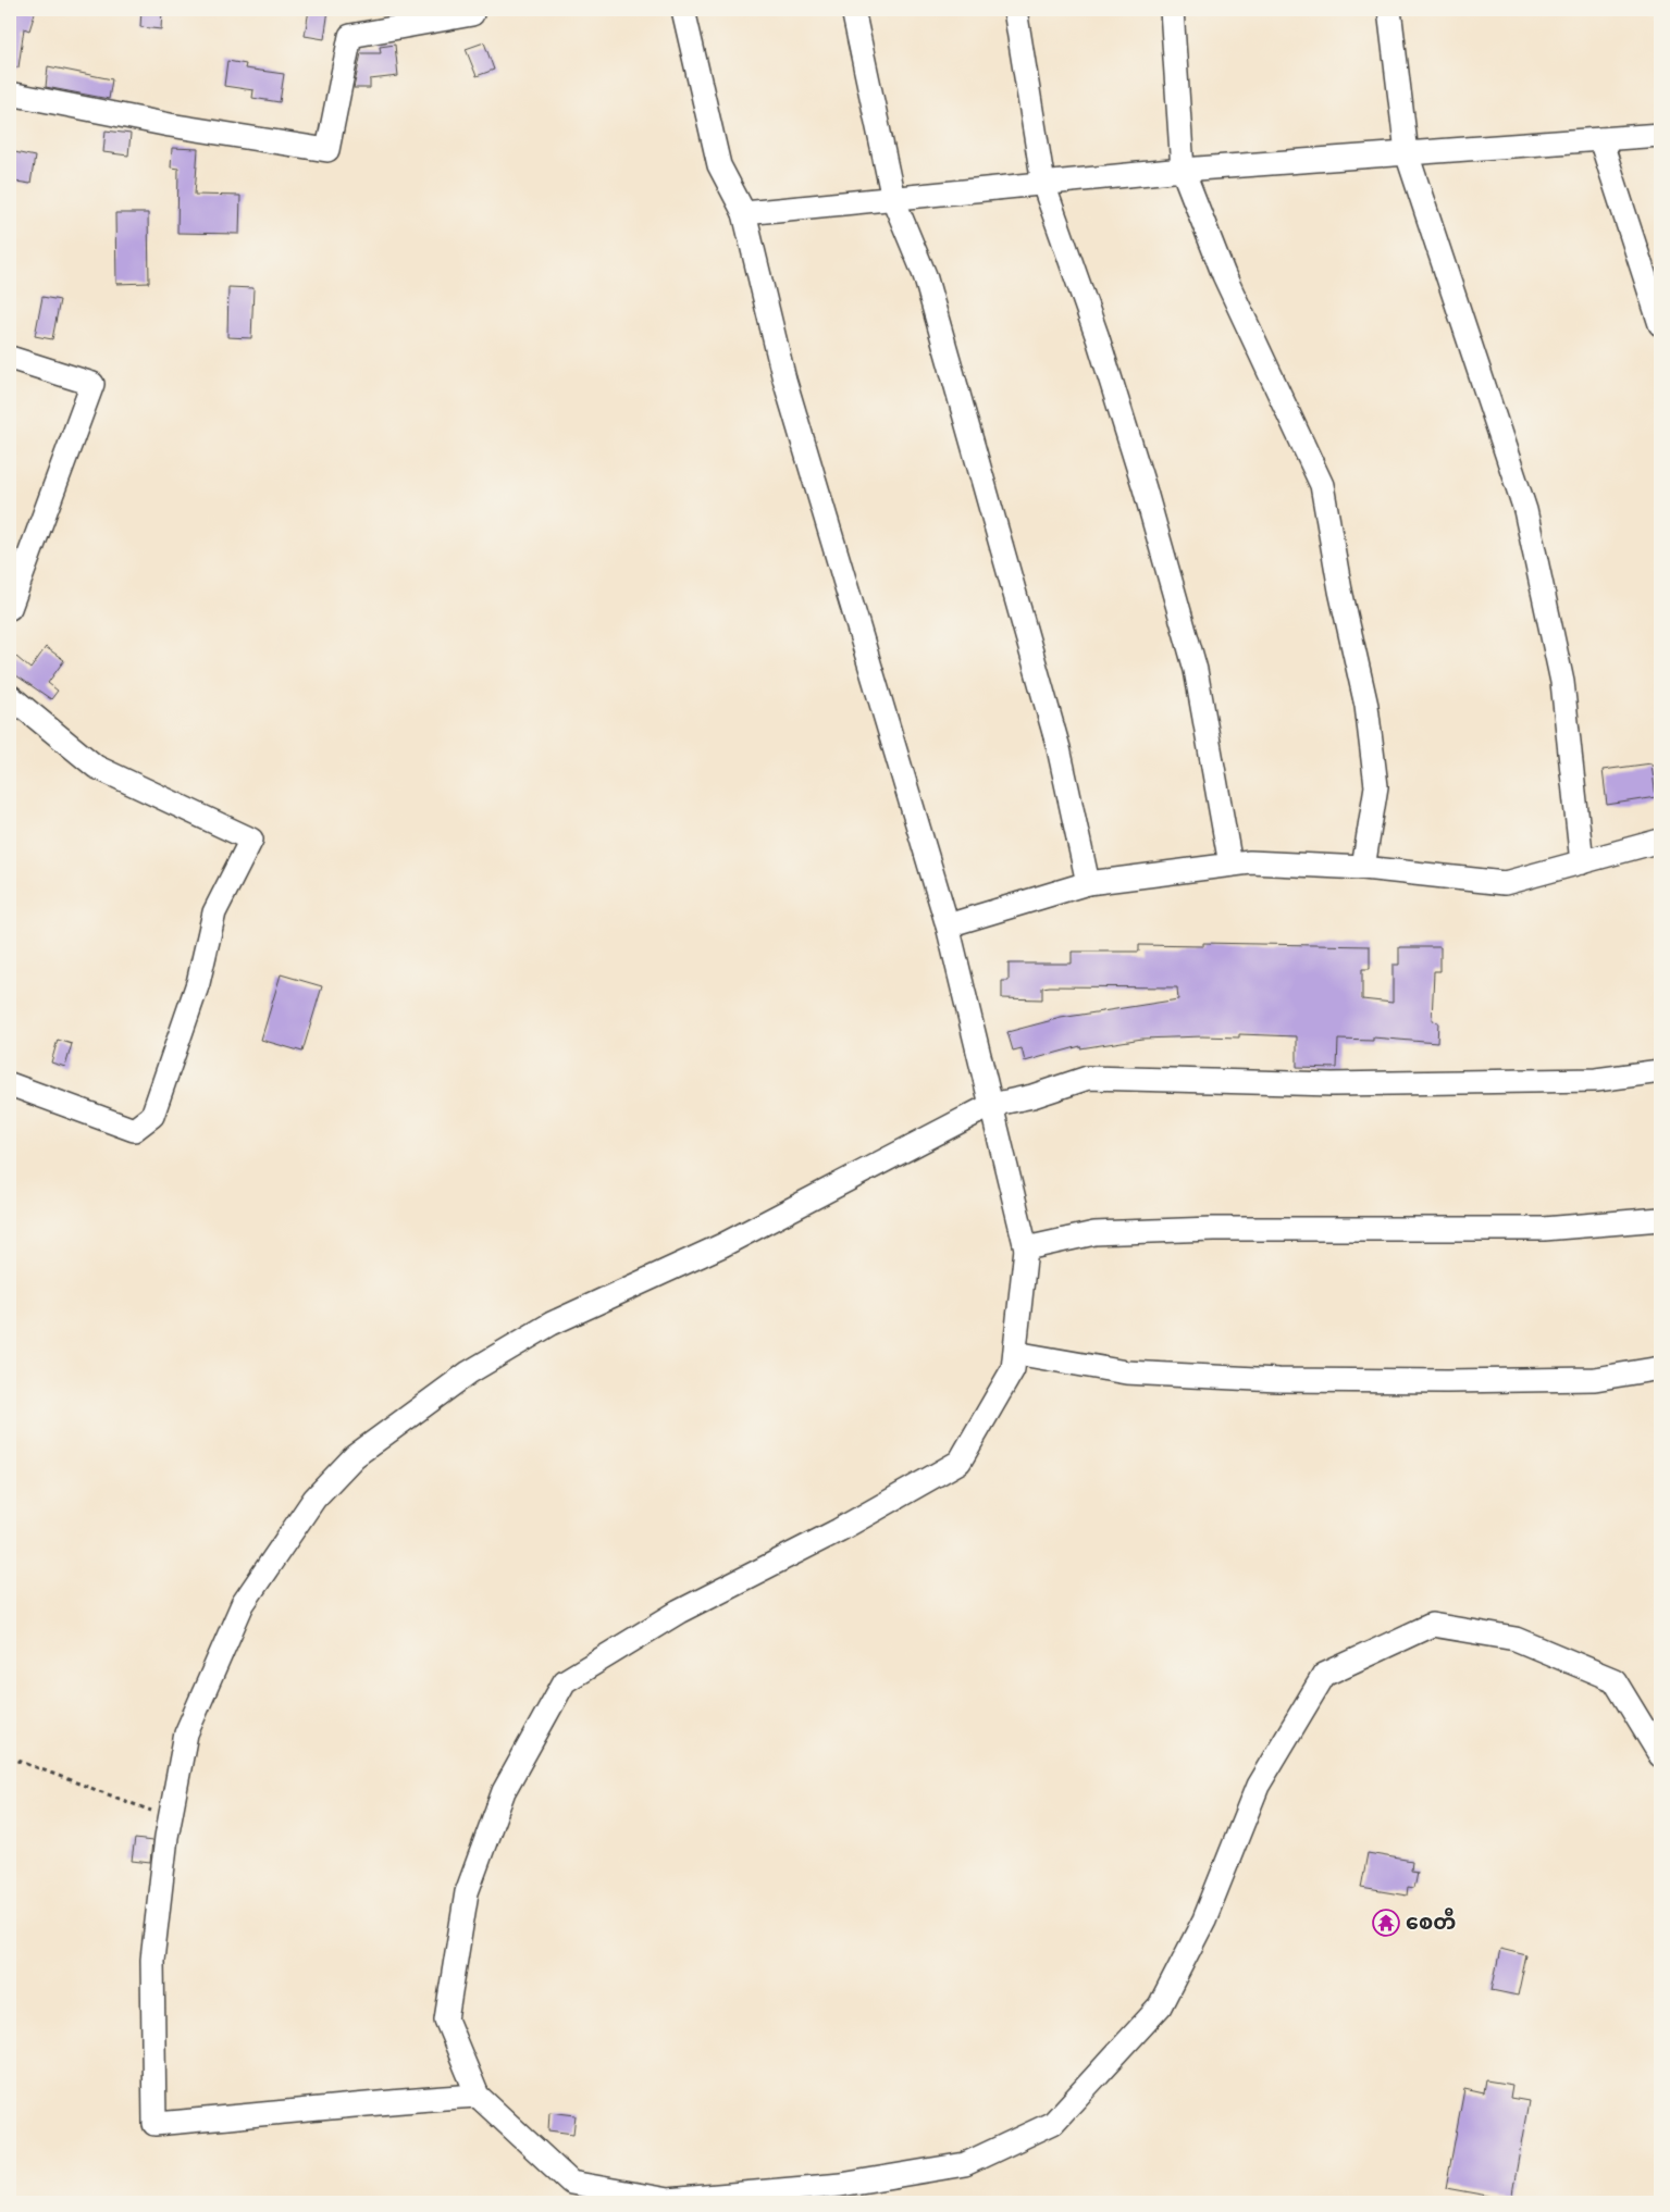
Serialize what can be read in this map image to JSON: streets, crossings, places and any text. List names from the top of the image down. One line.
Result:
{"places":{"temple":["စေတီ"]}}
